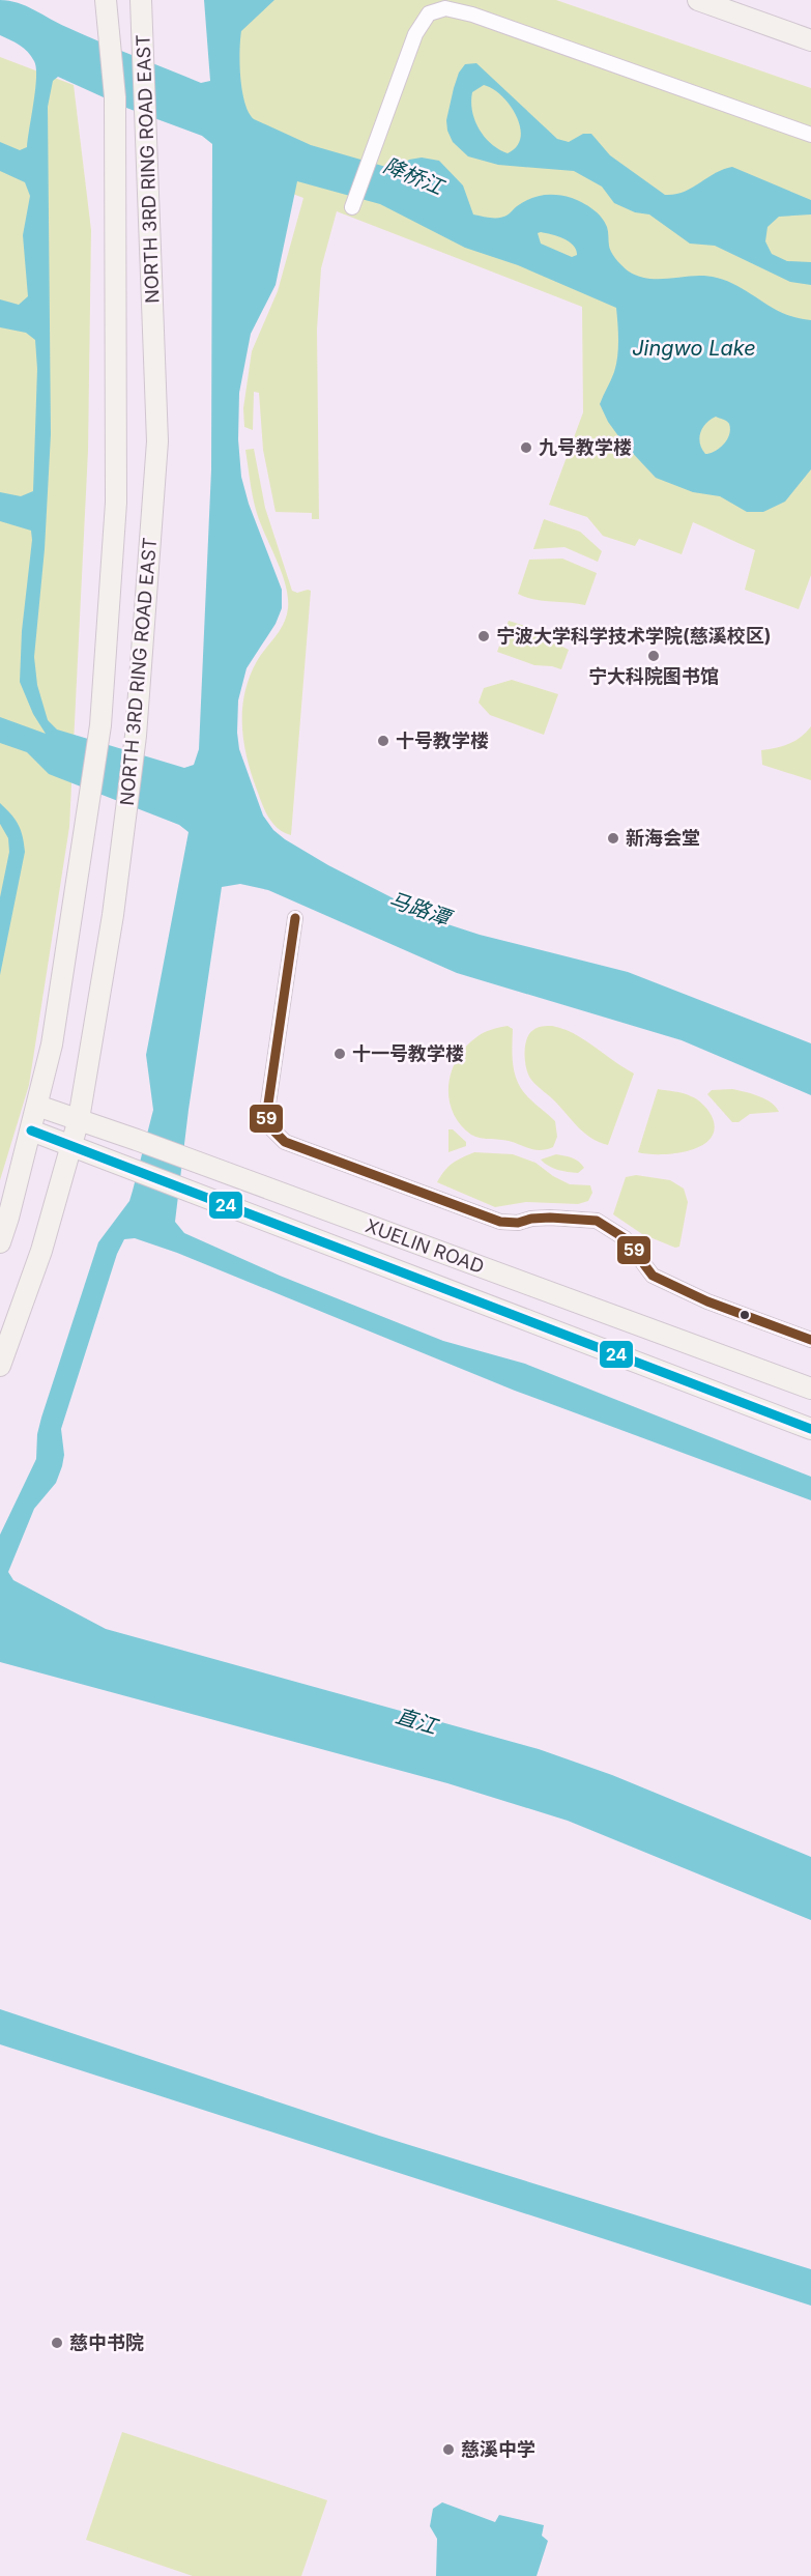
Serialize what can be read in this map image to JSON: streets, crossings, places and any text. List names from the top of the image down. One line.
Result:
{"streets":{"main road":["NORTH 3RD RING ROAD EAST","XUELIN ROAD"]},"crossings":[["NORTH 3RD RING ROAD EAST","XUELIN ROAD"]],"water":["降桥江","Jingwo Lake","马路潭","直江"],"places":["九号教学楼","宁波大学科学技术学院(慈溪校区)","宁大科院图书馆","十号教学楼","新海会堂","十一号教学楼","慈中书院","慈溪中学"],"lines":["transit line 59","transit line 24"]}
